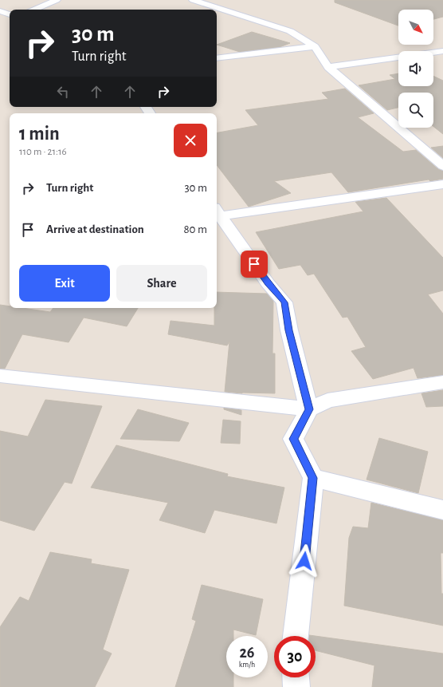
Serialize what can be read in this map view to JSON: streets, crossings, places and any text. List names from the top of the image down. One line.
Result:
{"north":"bottom right","page":{"turn":["30 m","Turn right"],"heading":["1 min","110 m · 21:16"],"list":[{"name":"Turn right","value":"30 m"},{"name":"Arrive at destination","value":"80 m"}],"buttons":["Exit","Share"],"speed":"26 km/h","limit":"30"}}
